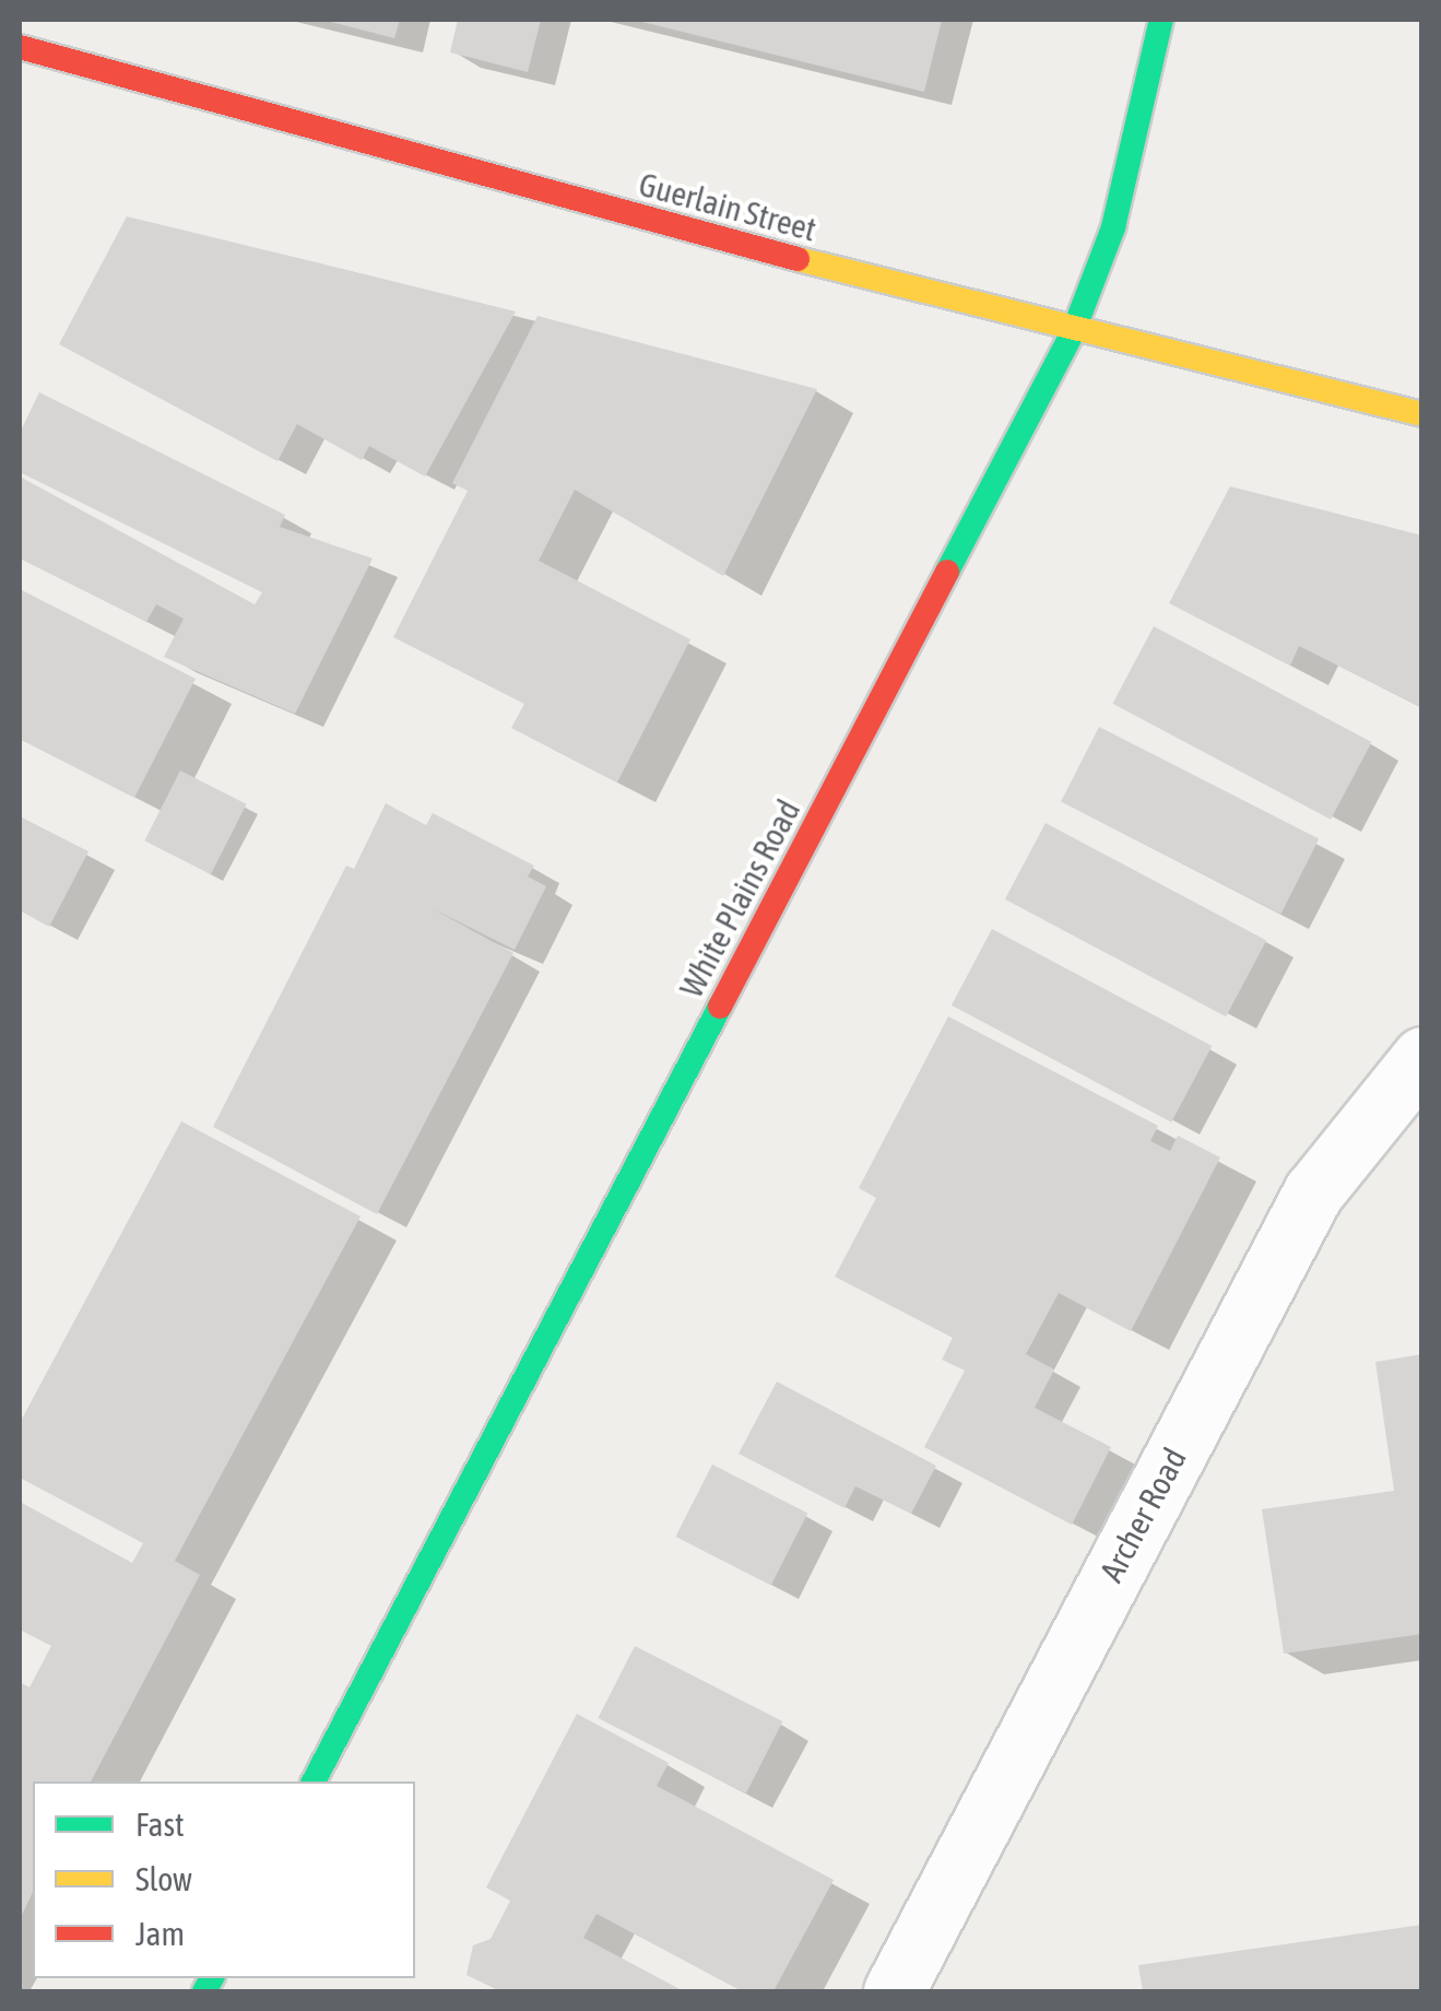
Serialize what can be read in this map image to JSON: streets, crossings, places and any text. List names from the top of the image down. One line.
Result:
{"streets":{"main road":["Guerlain Street","White Plains Road"],"street":["Archer Road"]},"crossings":[["Guerlain Street","White Plains Road"]],"legend":["Fast","Slow","Jam"]}
